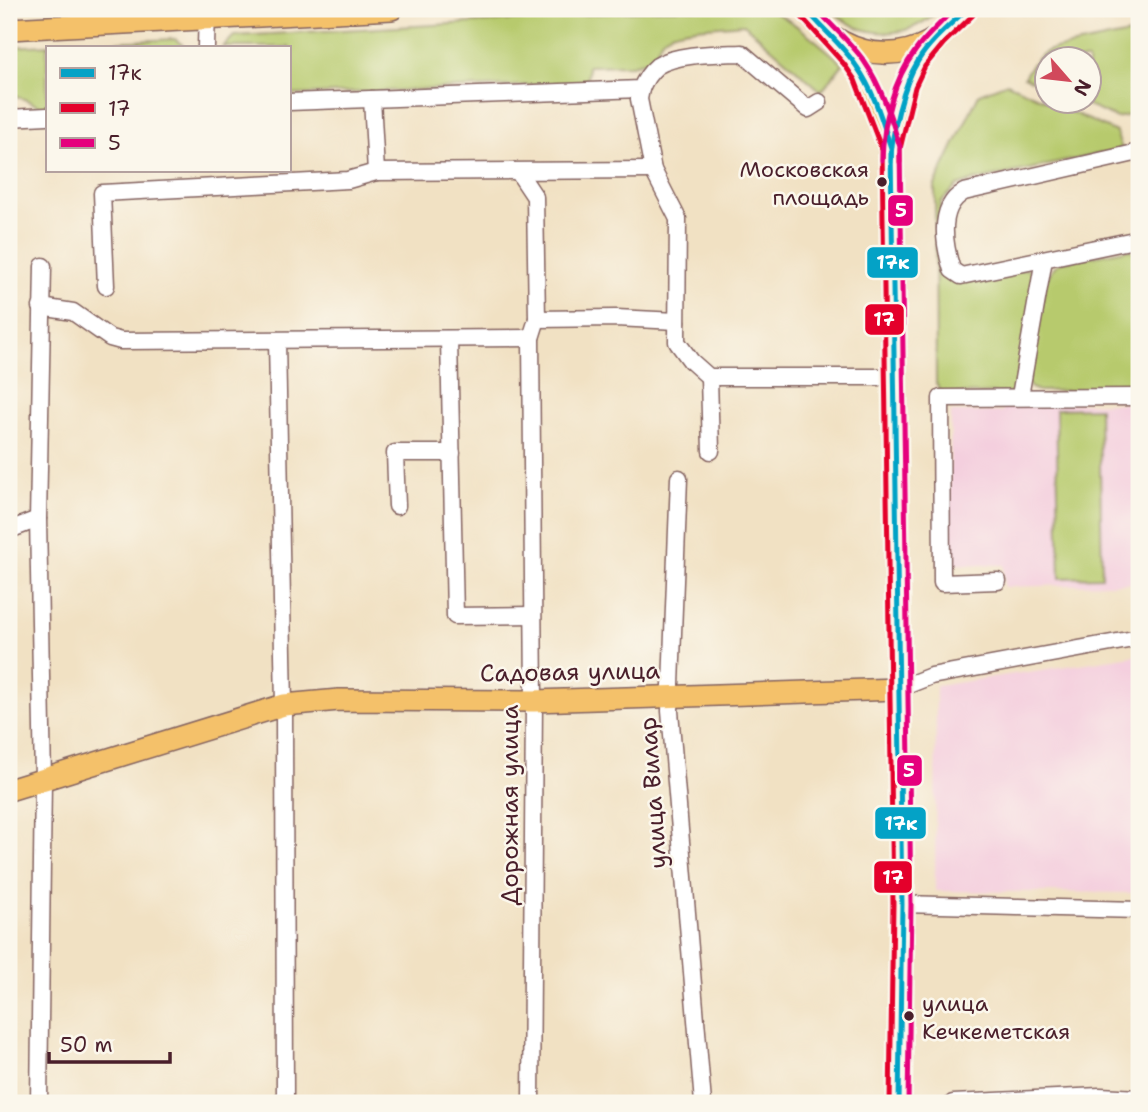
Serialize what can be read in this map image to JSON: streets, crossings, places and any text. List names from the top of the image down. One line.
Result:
{"streets":{"main road":["Садовая улица"],"street":["улица Вилар","Дорожная улица"]},"crossings":[["Садовая улица","улица Вилар"],["Садовая улица","Дорожная улица"]],"places":["Московская площадь","улица Кечкеметская"],"lines":["transit line 17к","transit line 5","transit line 17"],"legend":["17к","17","5"],"scale_bar":"50 m","north":"bottom right"}
